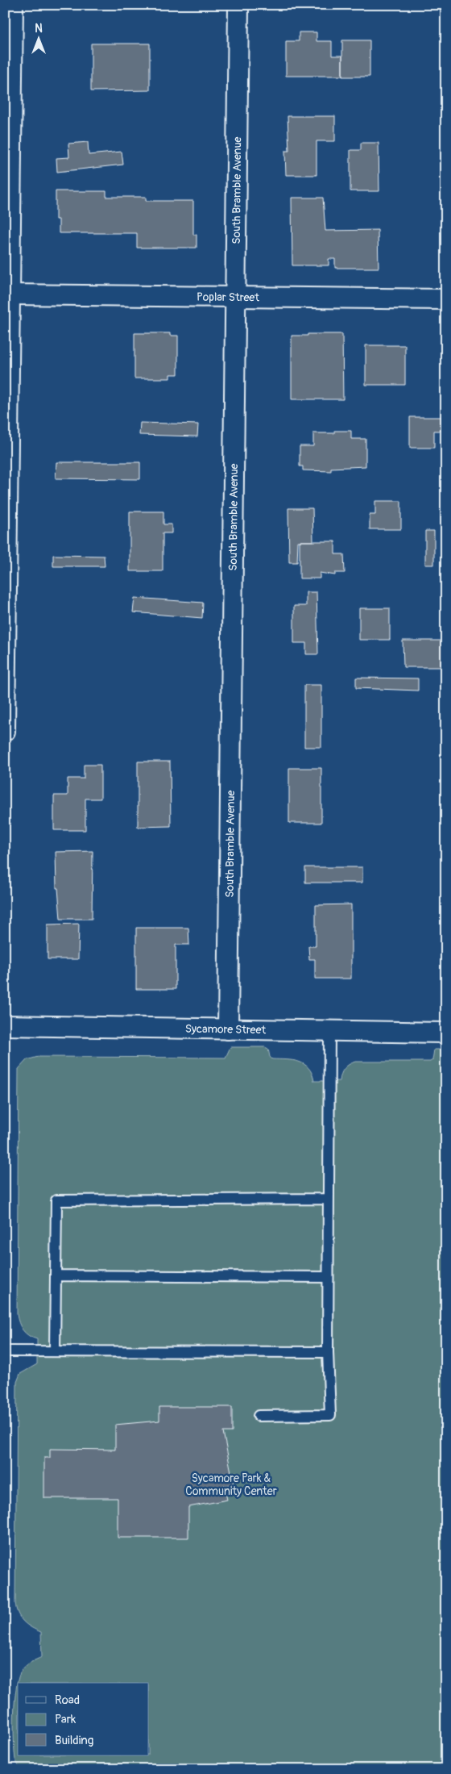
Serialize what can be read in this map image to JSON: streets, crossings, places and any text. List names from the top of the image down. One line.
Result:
{"streets":{"street":["South Bramble Avenue","Poplar Street","Sycamore Street"]},"crossings":[["South Bramble Avenue","Poplar Street"],["South Bramble Avenue","Sycamore Street"]],"parks":["Sycamore Park & Community Center"],"legend":["Road","Park","Building"],"north":"top"}
